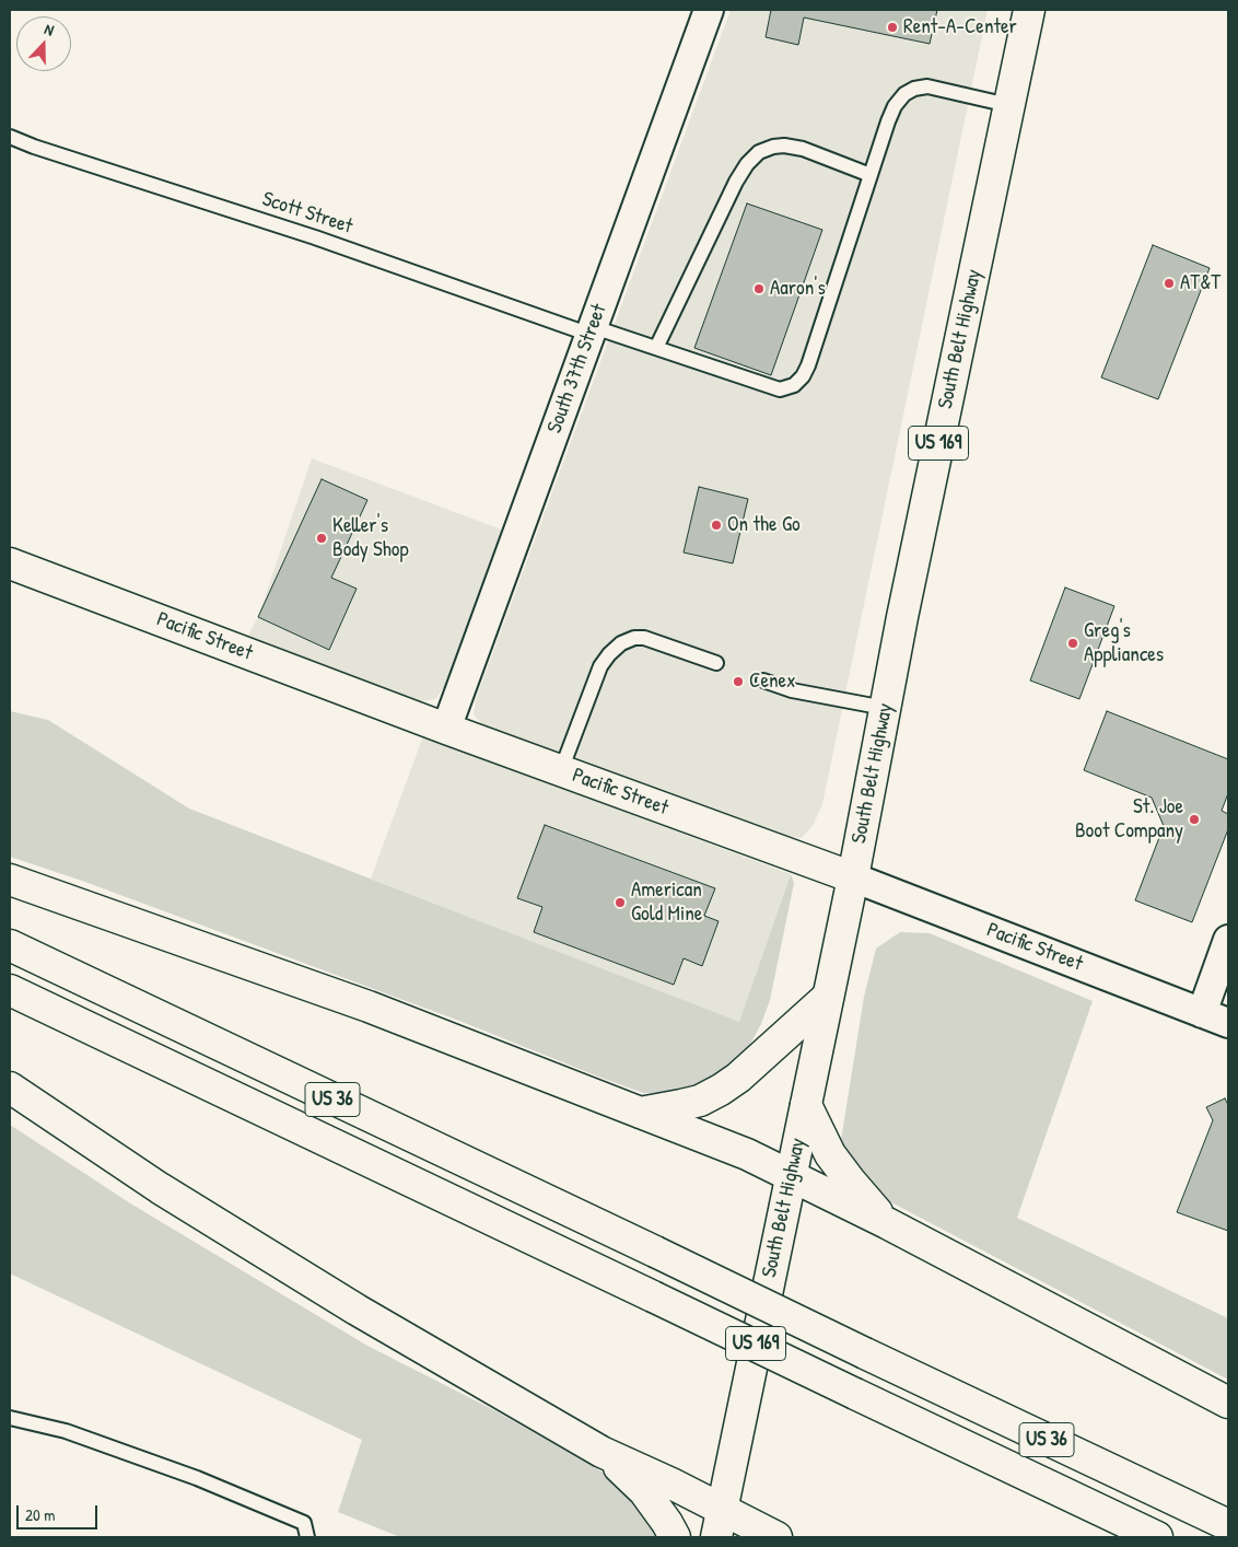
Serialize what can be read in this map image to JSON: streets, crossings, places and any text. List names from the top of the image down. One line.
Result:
{"streets":{"main road":["South Belt Highway","US 169","Pacific Street","US 36"],"street":["South 37th Street"],"lane":["Scott Street"]},"crossings":[["Scott Street","South Belt Highway"],["Scott Street","South 37th Street"],["South Belt Highway","Pacific Street"],["South 37th Street","Pacific Street"]],"places":["Rent-A-Center","AT&T","Aaron's","On the Go","Keller's Body Shop","Greg's Appliances","Cenex","St. Joe Boot Company","American Gold Mine"],"scale_bar":"20 m","north":"top"}
